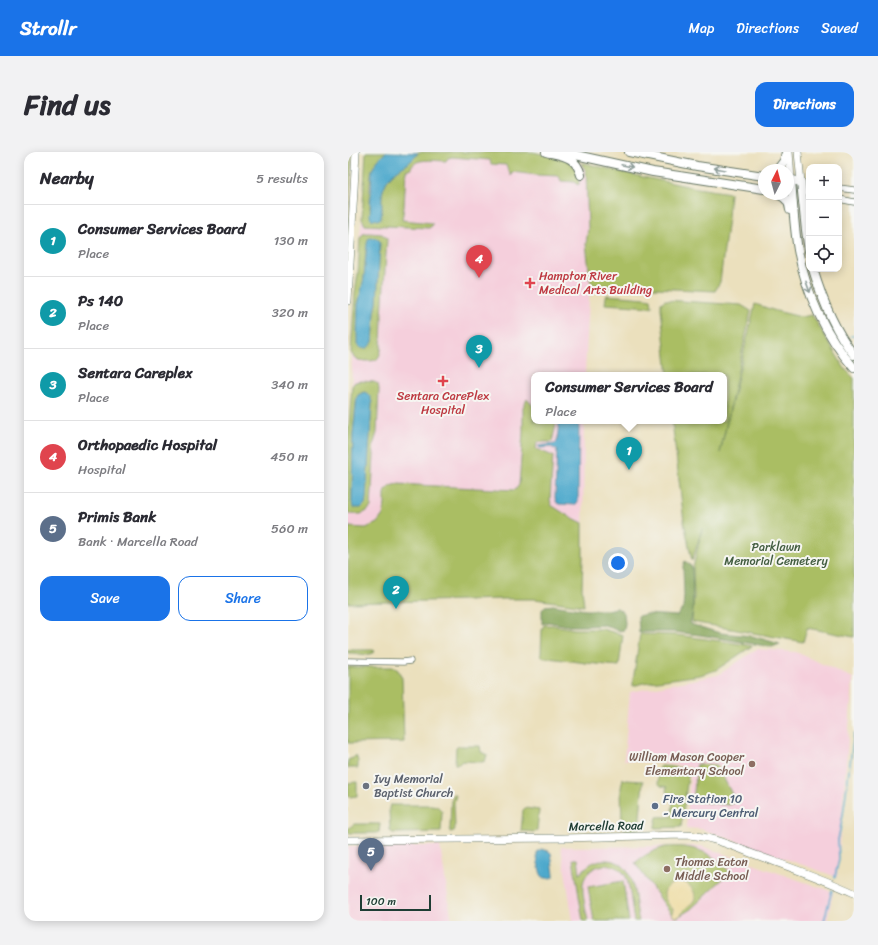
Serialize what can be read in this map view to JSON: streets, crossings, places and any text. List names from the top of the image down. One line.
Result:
{"streets":{"street":["Marcella Road"]},"parks":["Parklawn Memorial Cemetery"],"places":{"health":["Hampton River Medical Arts Building","Sentara CarePlex Hospital"],"other":["William Mason Cooper Elementary School","Ivy Memorial Baptist Church","Fire Station 10 - Mercury Central","Thomas Eaton Middle School"]},"scale_bar":"100 m","north":"top","page":{"header":"Strollr","nav":["Map","Directions","Saved"],"title":"Find us","buttons":["Directions",["Save","Share"]],"heading":["Nearby","5 results"],"map_buttons":["+","−"],"list":[{"mark":"1","name":"Consumer Services Board","note":"Place","value":"130 m"},{"mark":"2","name":"Ps 140","note":"Place","value":"320 m"},{"mark":"3","name":"Sentara Careplex","note":"Place","value":"340 m"},{"mark":"4","name":"Orthopaedic Hospital","note":"Hospital","value":"450 m"},{"mark":"5","name":"Primis Bank","note":"Bank · Marcella Road","value":"560 m"}],"pins":["4","3","1","2","5"],"popup":["Consumer Services Board","Place"],"scale":"100 m"}}
